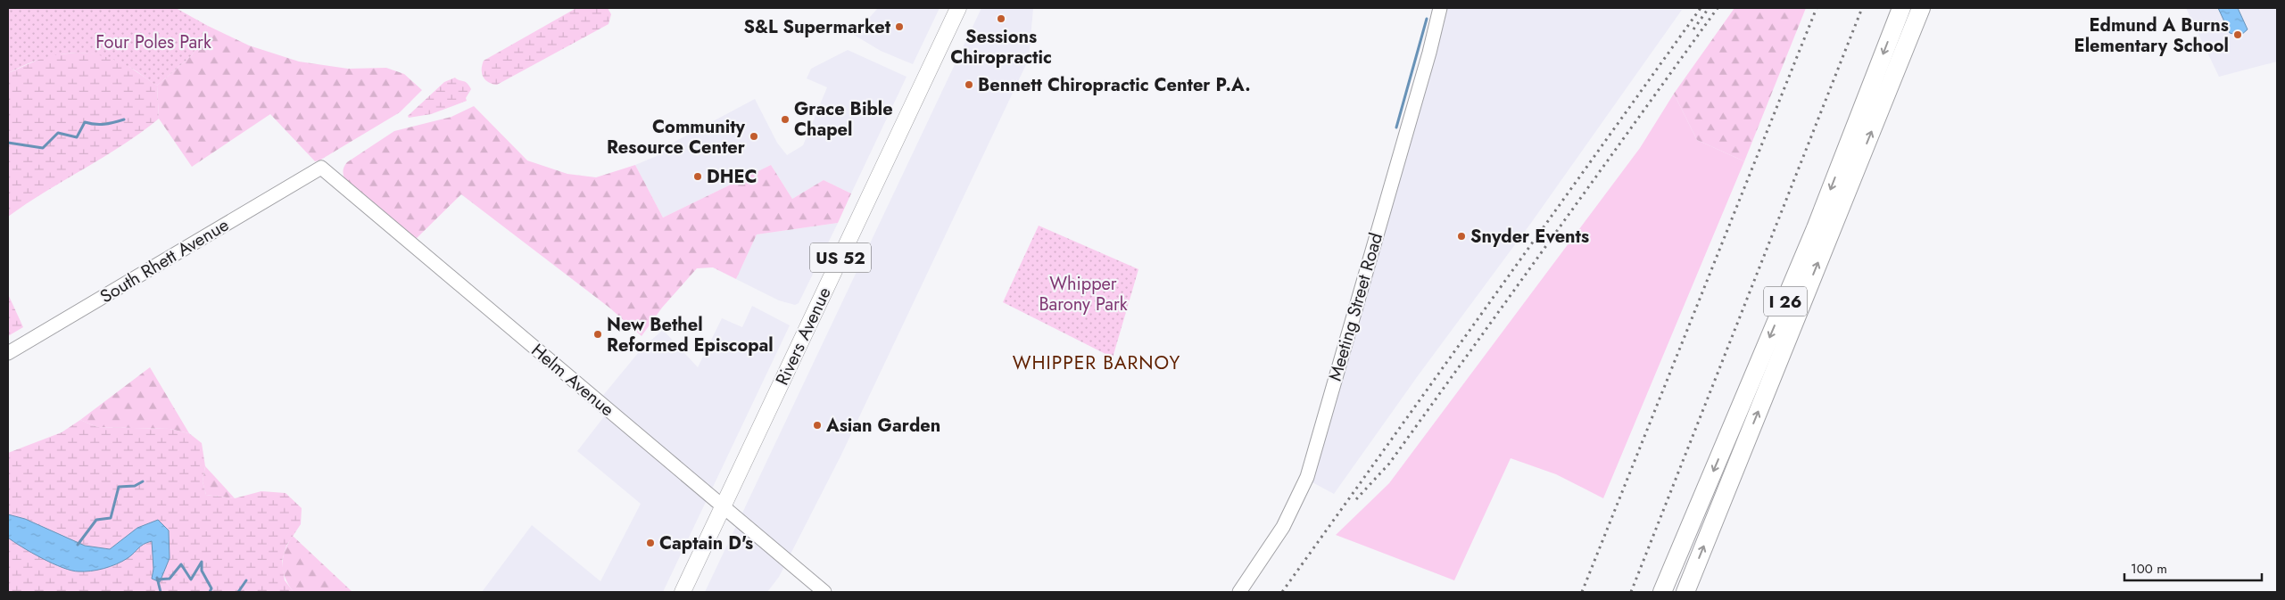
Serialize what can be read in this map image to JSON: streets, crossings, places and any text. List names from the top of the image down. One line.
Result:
{"streets":{"highway":["I 26"],"main road":["US 52","Rivers Avenue"],"street":["South Rhett Avenue","Meeting Street Road","Helm Avenue"]},"crossings":[["South Rhett Avenue","Helm Avenue"],["Rivers Avenue","Helm Avenue"]],"districts":["WHIPPER BARNOY"],"parks":["Four Poles Park","Whipper Barony Park"],"places":["Sessions Chiropractic","S&L Supermarket","Edmund A Burns Elementary School","Bennett Chiropractic Center P.A.","Grace Bible Chapel","Community Resource Center","DHEC","Snyder Events","New Bethel Reformed Episcopal","Asian Garden","Captain D's"],"scale_bar":"100 m"}
